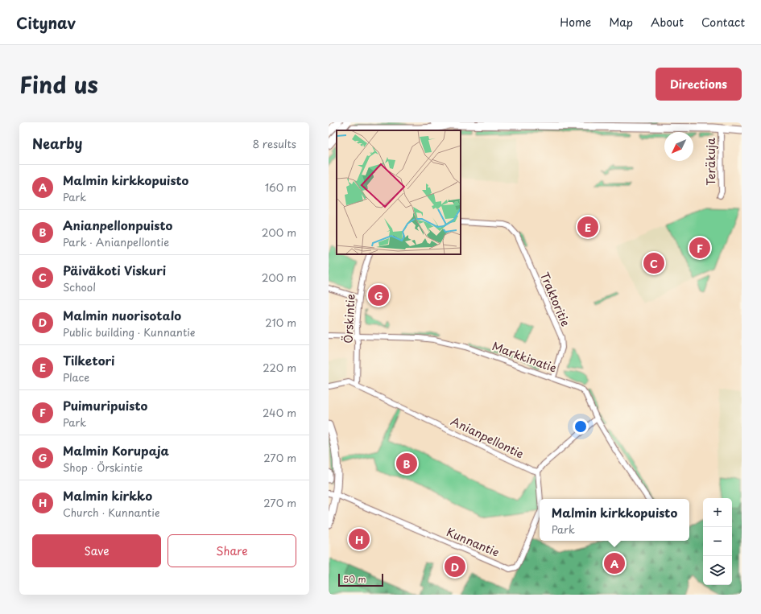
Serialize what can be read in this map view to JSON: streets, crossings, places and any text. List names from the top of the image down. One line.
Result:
{"streets":{"street":["Teräkuja","Traktoritie","Örskintie","Markkinatie","Anianpellontie","Kunnantie"]},"crossings":[["Traktoritie","Markkinatie"],["Örskintie","Markkinatie"],["Örskintie","Anianpellontie"],["Anianpellontie","Kunnantie"]],"scale_bar":"50 m","north":"bottom left","page":{"header":"Citynav","nav":["Home","Map","About","Contact"],"title":"Find us","buttons":["Directions",["Save","Share"]],"heading":["Nearby","8 results"],"list":[{"mark":"A","name":"Malmin kirkkopuisto","note":"Park","value":"160 m"},{"mark":"B","name":"Anianpellonpuisto","note":"Park · Anianpellontie","value":"200 m"},{"mark":"C","name":"Päiväkoti Viskuri","note":"School","value":"200 m"},{"mark":"D","name":"Malmin nuorisotalo","note":"Public building · Kunnantie","value":"210 m"},{"mark":"E","name":"Tilketori","note":"Place","value":"220 m"},{"mark":"F","name":"Puimuripuisto","note":"Park","value":"240 m"},{"mark":"G","name":"Malmin Korupaja","note":"Shop · Örskintie","value":"270 m"},{"mark":"H","name":"Malmin kirkko","note":"Church · Kunnantie","value":"270 m"}],"pins":["E","F","C","G","B","H","A","D"],"map_buttons":["+","−"],"popup":["Malmin kirkkopuisto","Park"],"scale":"50 m"}}
